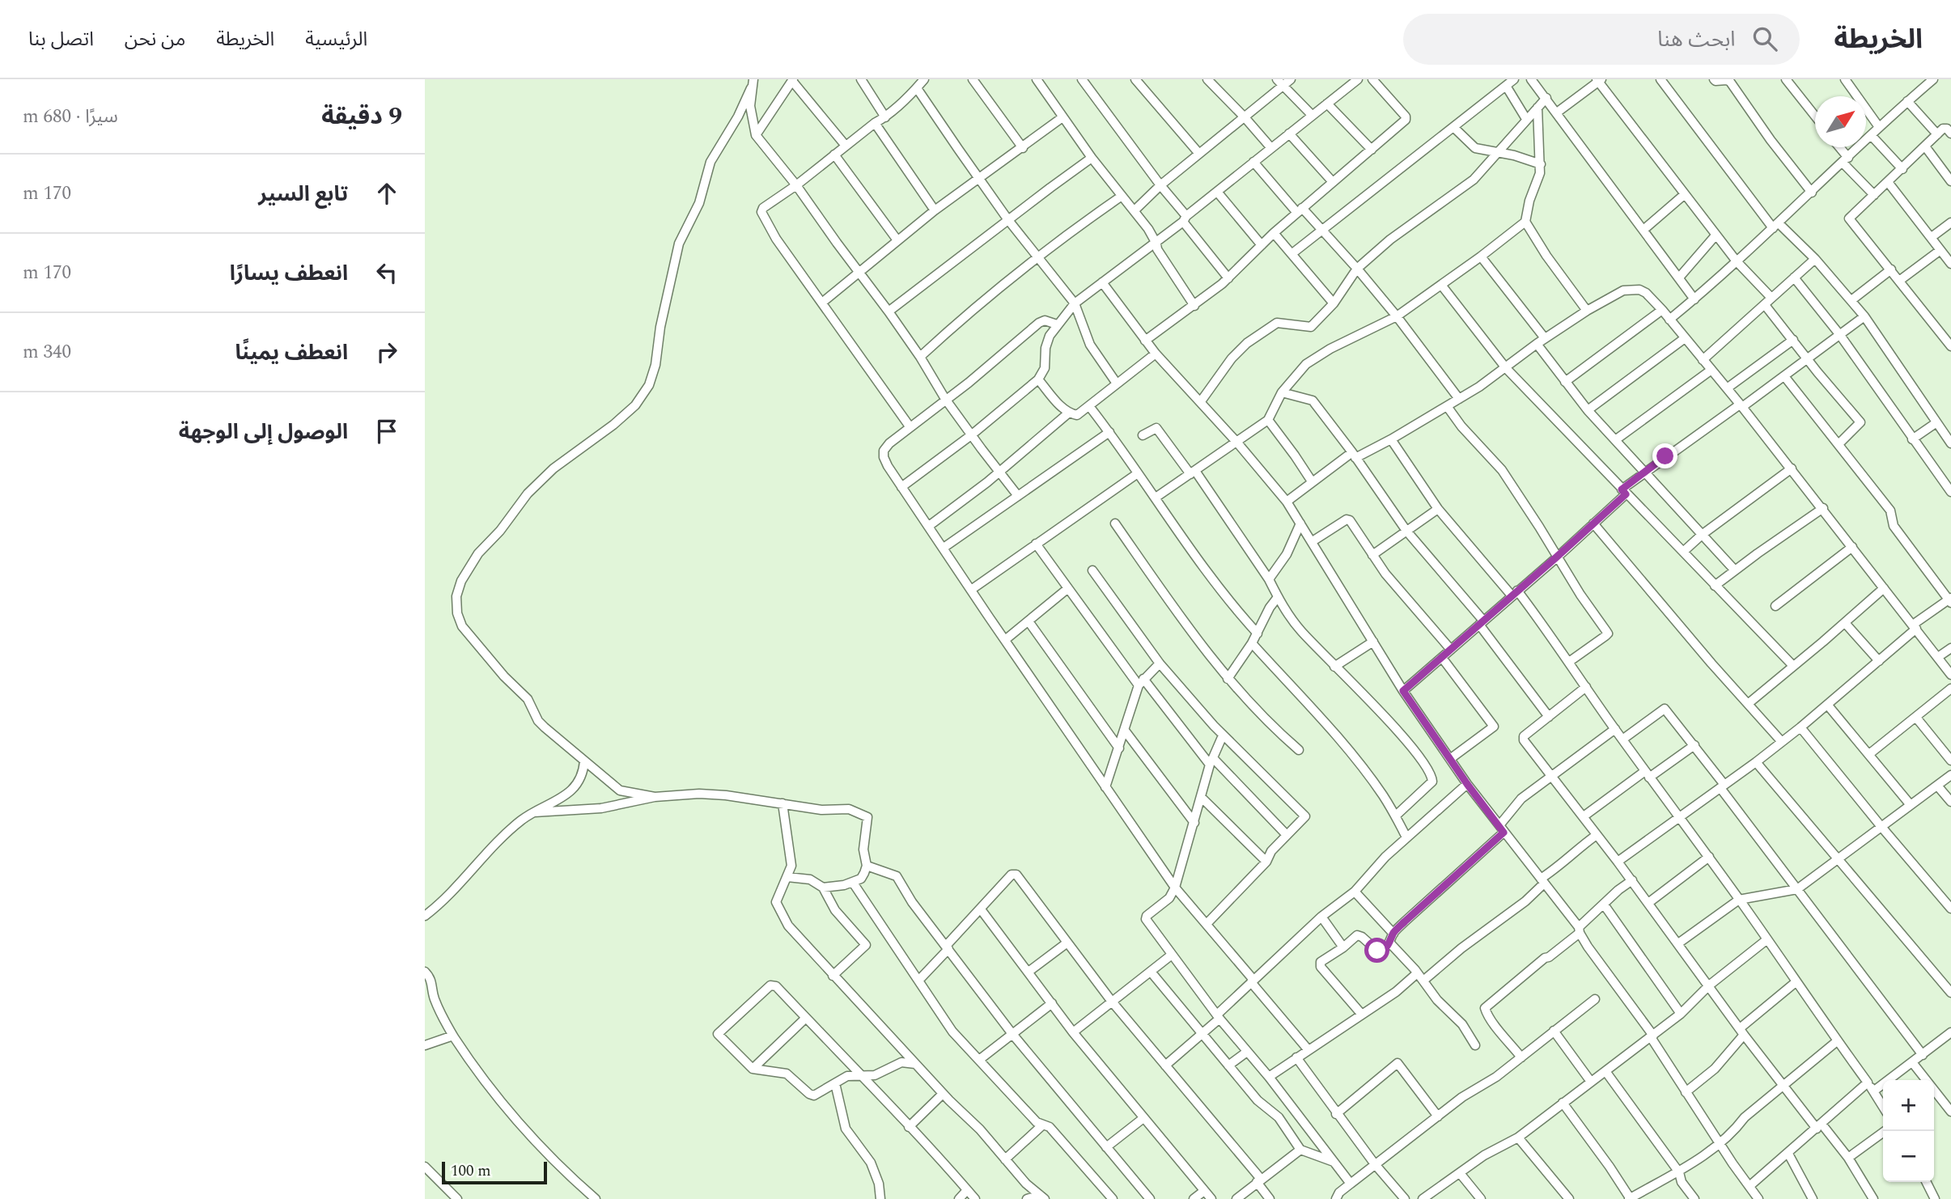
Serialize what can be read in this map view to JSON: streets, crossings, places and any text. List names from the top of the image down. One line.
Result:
{"scale_bar":"100 m","north":"top right","page":{"header":"الخريطة","search":"ابحث هنا","nav":["الرئيسية","الخريطة","من نحن","اتصل بنا"],"heading":["9 دقيقة","سيرًا · 680 m"],"list":[["تابع السير","170 m"],["انعطف يسارًا","170 m"],["انعطف يمينًا","340 m"],"الوصول إلى الوجهة"],"map_buttons":["+","−"],"scale":"100 m"}}
